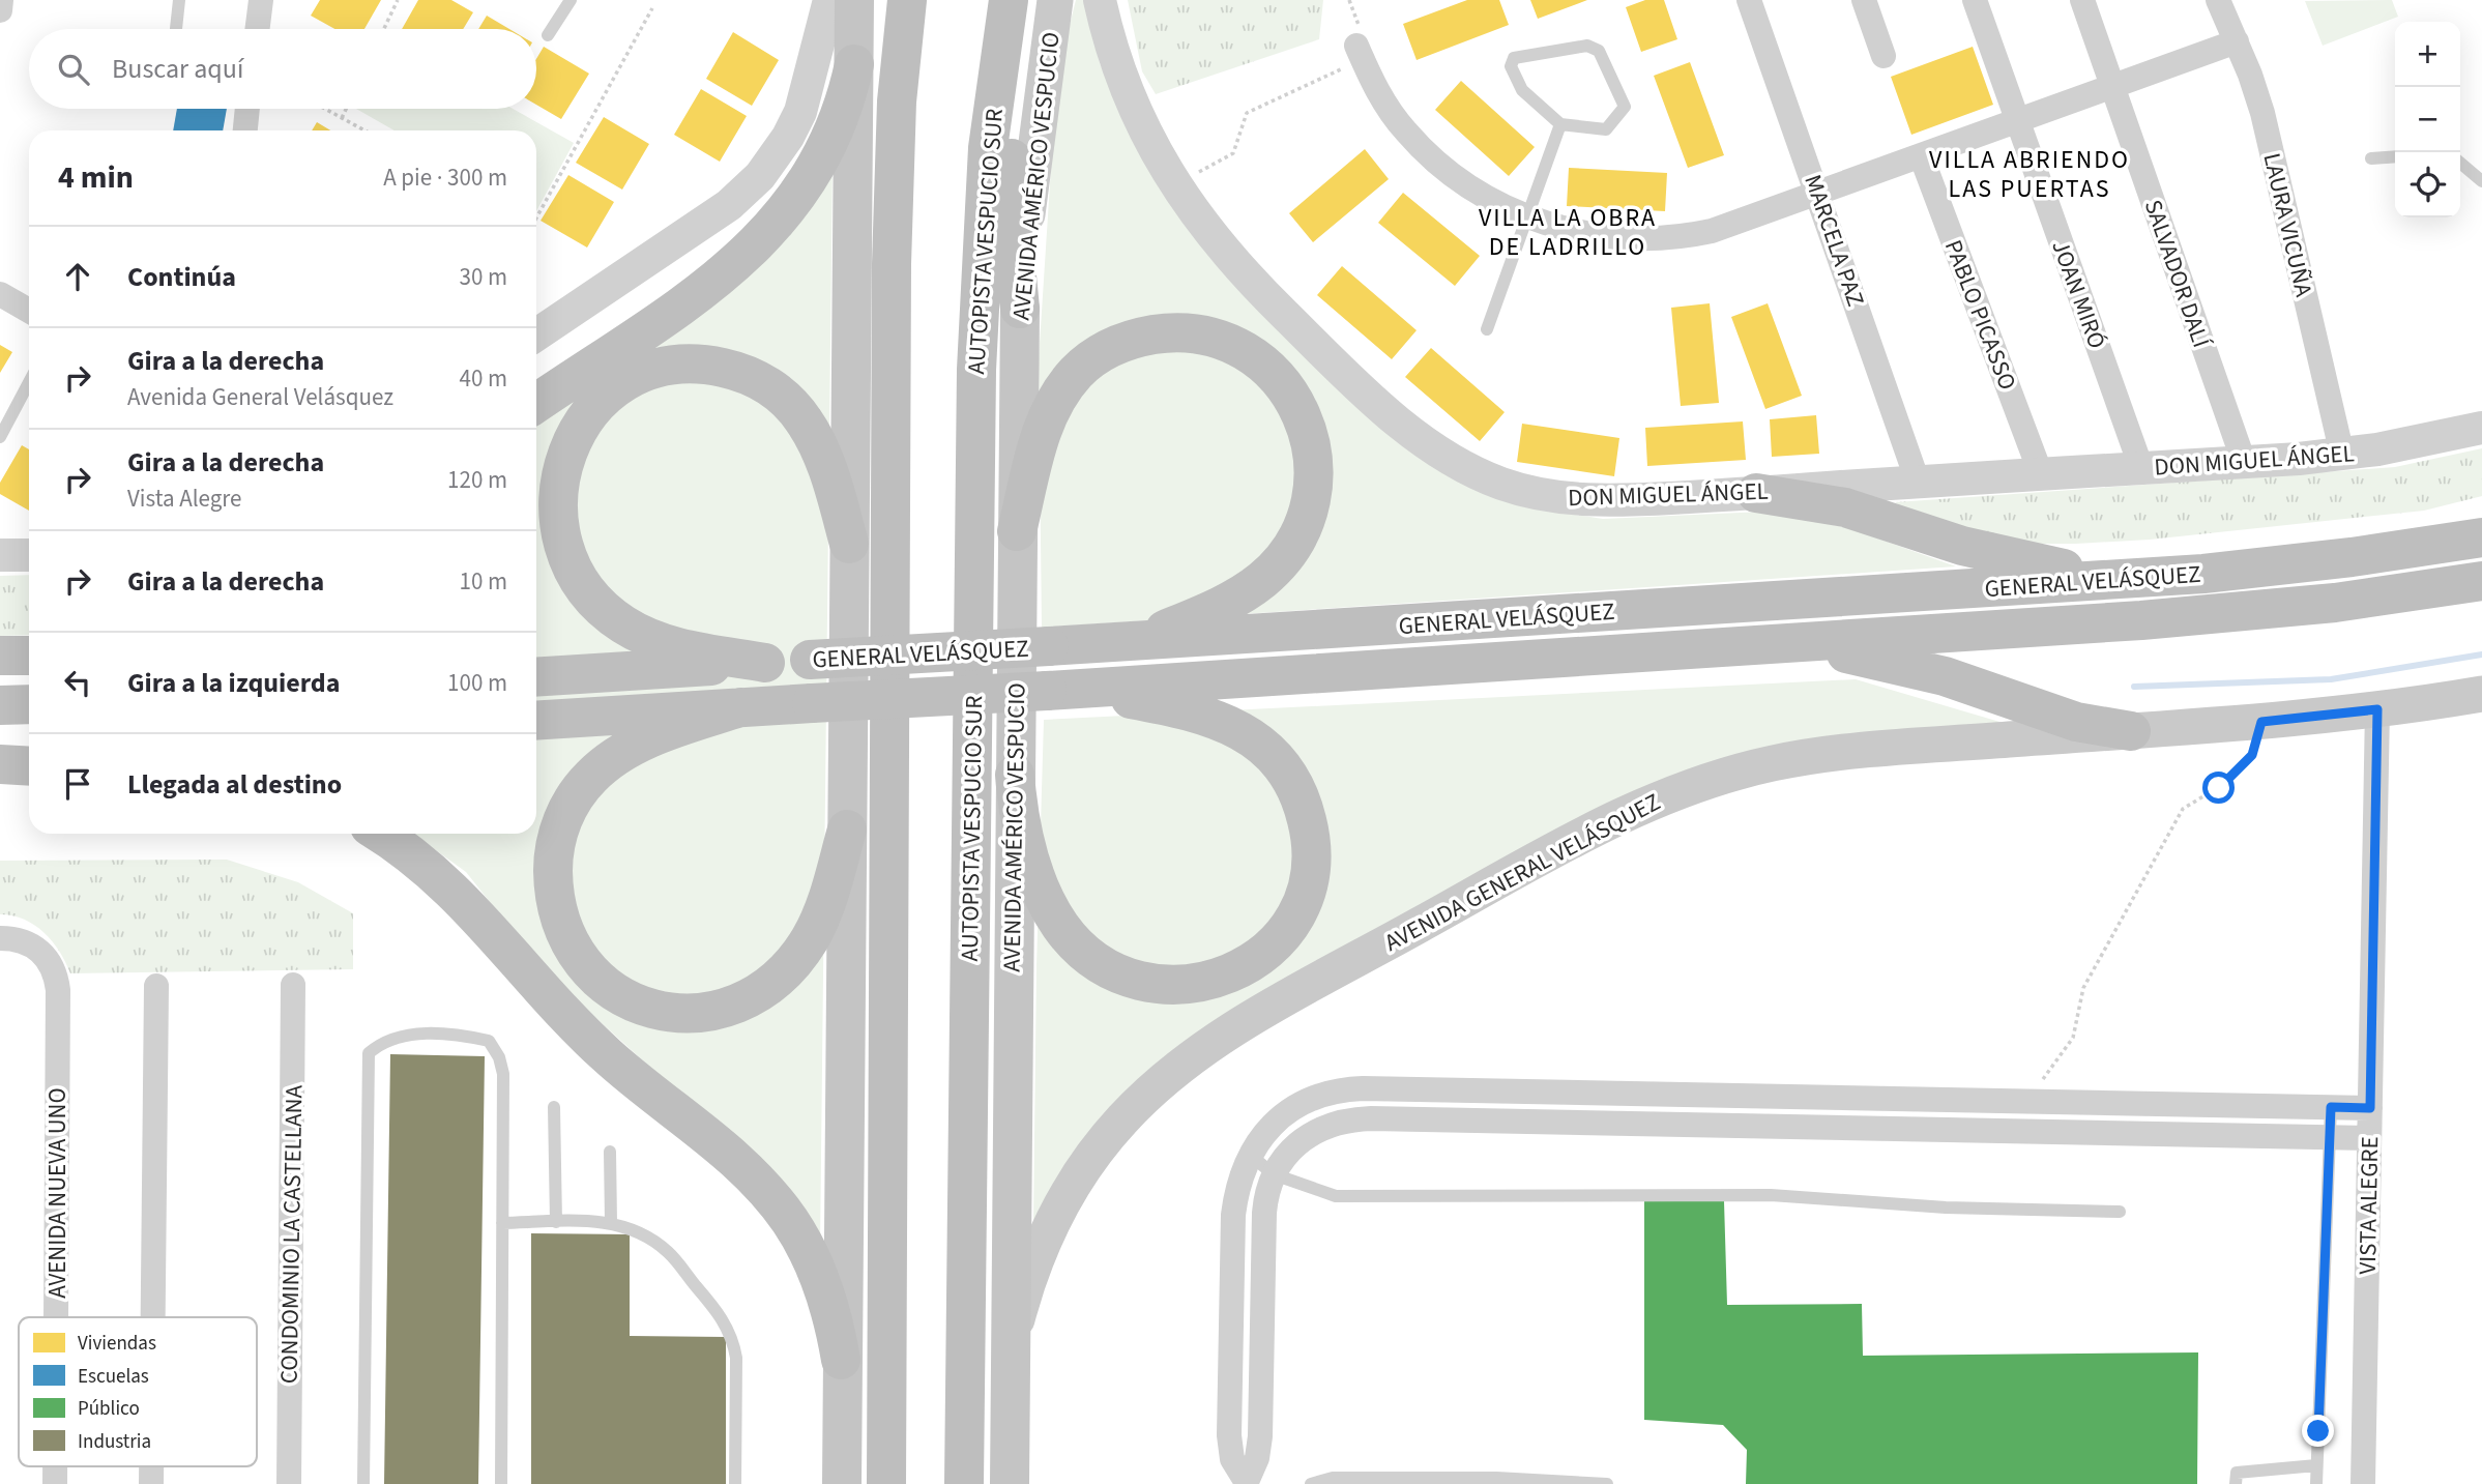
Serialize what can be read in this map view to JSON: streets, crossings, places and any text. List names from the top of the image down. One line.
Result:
{"streets":{"highway":["AUTOPISTA VESPUCIO SUR","GENERAL VELÁSQUEZ"],"main road":["AVENIDA AMÉRICO VESPUCIO","AVENIDA GENERAL VELÁSQUEZ"],"street":["LAURA VICUÑA","MARCELA PAZ","SALVADOR DALÍ","JOAN MIRÓ","PABLO PICASSO","DON MIGUEL ÁNGEL","AVENIDA NUEVA UNO","VISTA ALEGRE","CONDOMINIO LA CASTELLANA"]},"crossings":[["AVENIDA AMÉRICO VESPUCIO","AVENIDA GENERAL VELÁSQUEZ"],["LAURA VICUÑA","DON MIGUEL ÁNGEL"],["MARCELA PAZ","DON MIGUEL ÁNGEL"],["SALVADOR DALÍ","DON MIGUEL ÁNGEL"],["JOAN MIRÓ","DON MIGUEL ÁNGEL"],["PABLO PICASSO","DON MIGUEL ÁNGEL"],["AVENIDA GENERAL VELÁSQUEZ","VISTA ALEGRE"]],"districts":["VILLA ABRIENDO LAS PUERTAS","VILLA LA OBRA DE LADRILLO"],"legend":["Viviendas","Escuelas","Público","Industria"],"page":{"map_buttons":["+","−"],"search":"Buscar aquí","heading":["4 min","A pie · 300 m"],"list":[["Continúa","30 m"],["Gira a la derecha","Avenida General Velásquez","40 m"],["Gira a la derecha","Vista Alegre","120 m"],["Gira a la derecha","10 m"],["Gira a la izquierda","100 m"],"Llegada al destino"]}}
